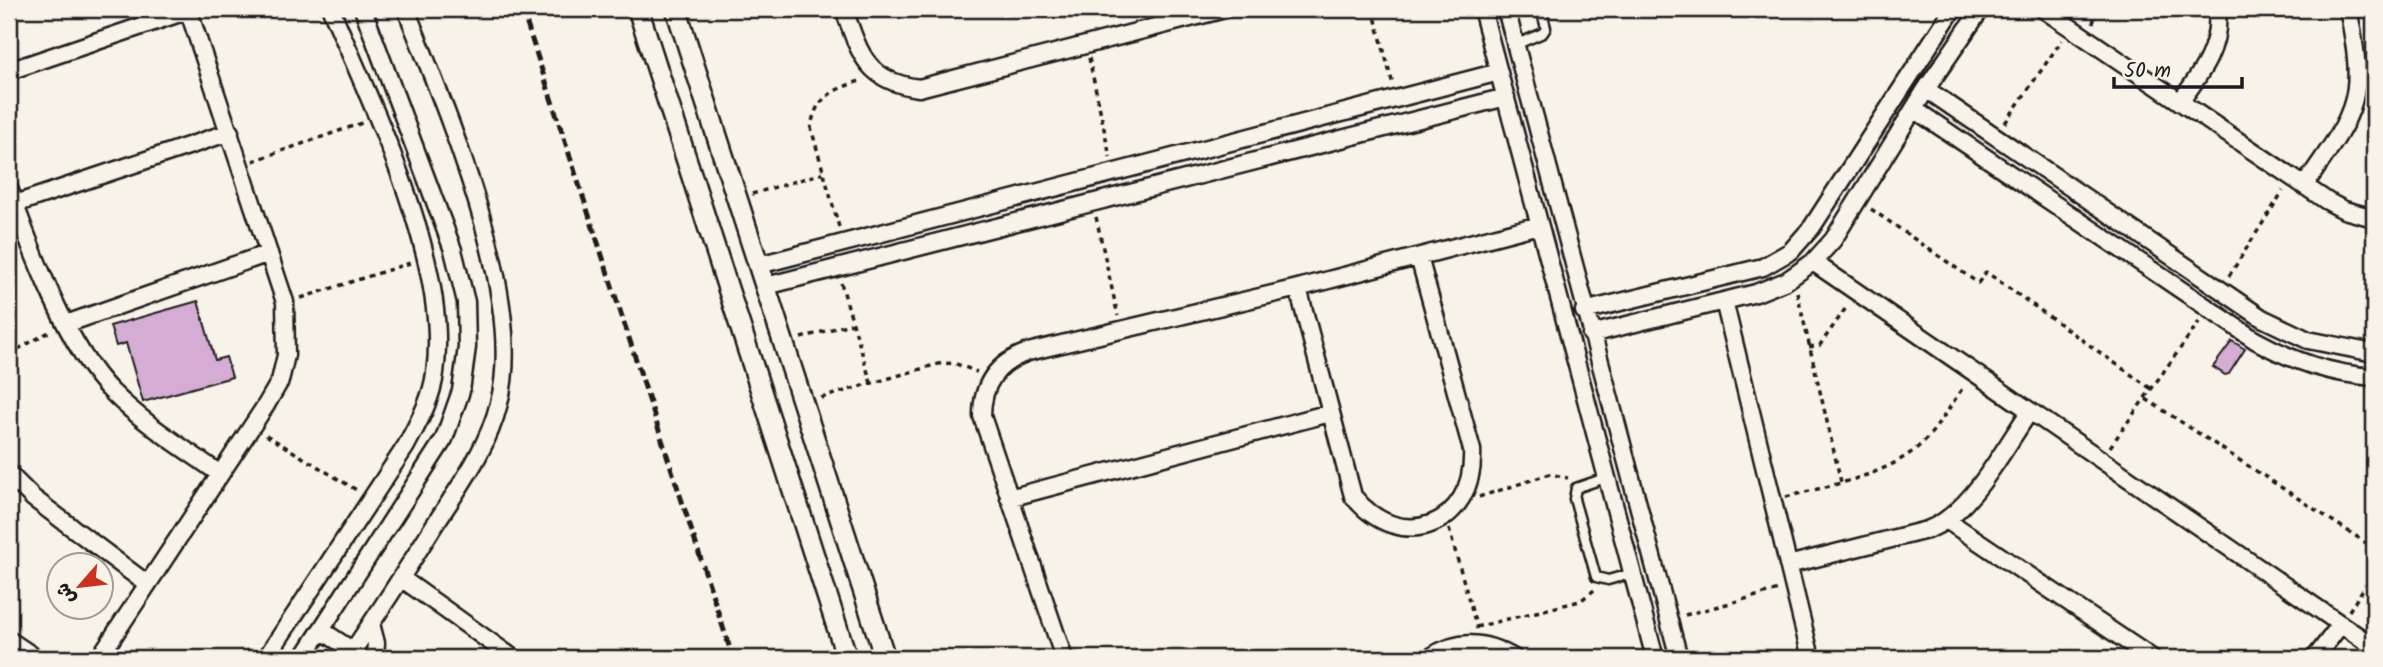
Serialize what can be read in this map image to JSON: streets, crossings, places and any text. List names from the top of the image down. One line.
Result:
{"scale_bar":"50 m","north":"bottom left"}
